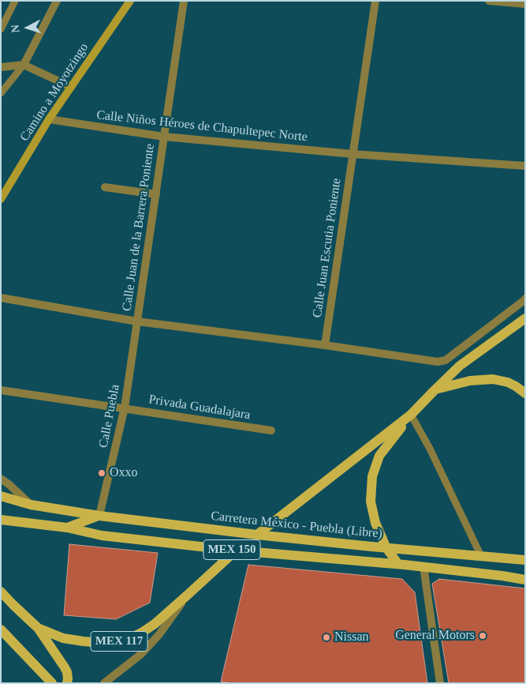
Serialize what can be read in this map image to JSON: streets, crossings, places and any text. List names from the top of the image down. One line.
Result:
{"streets":{"main road":["Camino a Moyotzingo","Carretera México - Puebla (Libre)","MEX 150","MEX 117"],"street":["Calle Niños Héroes de Chapultepec Norte","Calle Juan de la Barrera Poniente","Calle Juan Escutia Poniente","Privada Guadalajara","Calle Puebla"]},"crossings":[["Camino a Moyotzingo","Calle Niños Héroes de Chapultepec Norte"],["Calle Niños Héroes de Chapultepec Norte","Calle Juan de la Barrera Poniente"],["Calle Niños Héroes de Chapultepec Norte","Calle Juan Escutia Poniente"],["Calle Juan de la Barrera Poniente","Calle Puebla"],["Privada Guadalajara","Calle Puebla"],["Calle Puebla","Carretera México - Puebla (Libre)"],["Carretera México - Puebla (Libre)","MEX 117"]],"places":["Oxxo","General Motors","Nissan"],"north":"left"}
